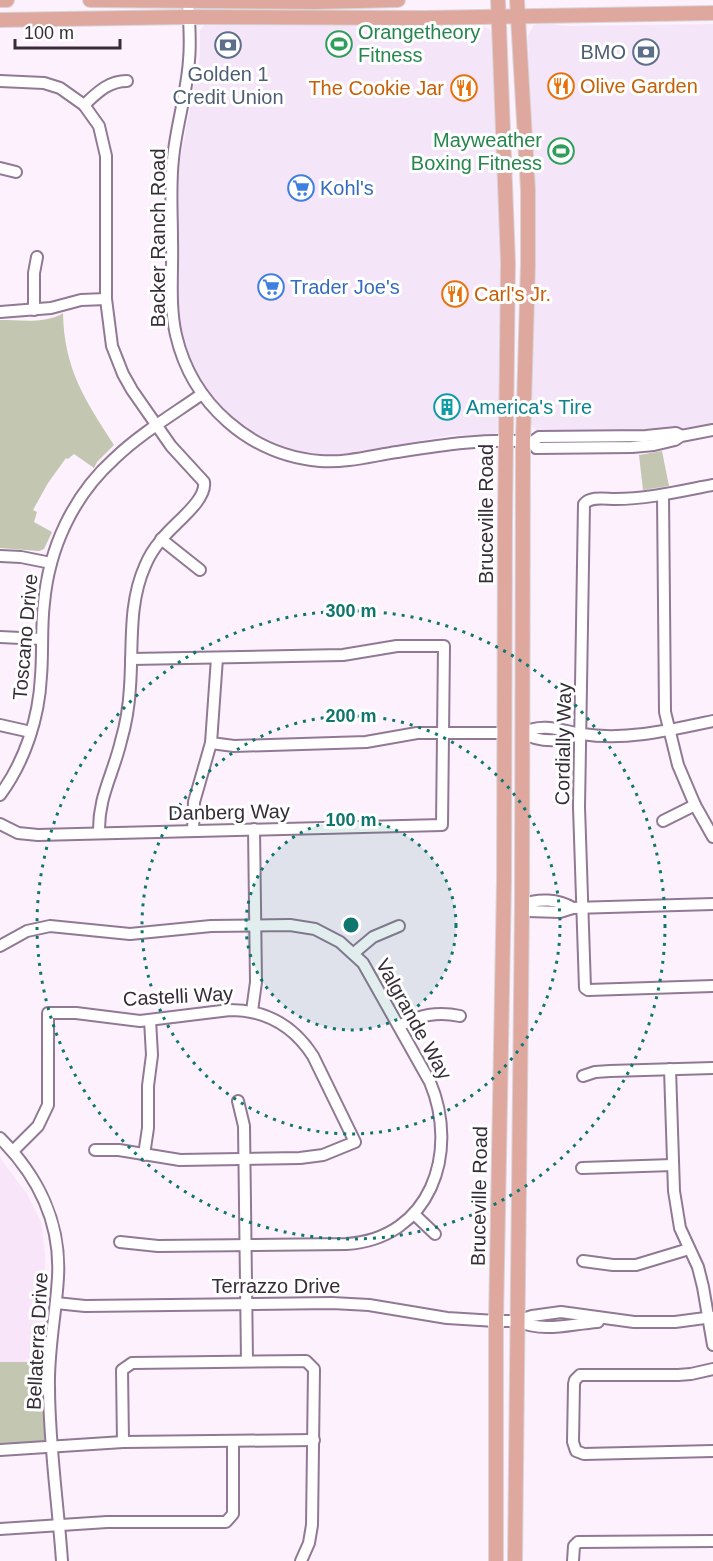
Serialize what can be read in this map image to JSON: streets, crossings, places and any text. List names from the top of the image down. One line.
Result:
{"streets":{"main road":["Bruceville Road"],"street":["Backer Ranch Road","Toscano Drive","Cordially Way","Danberg Way","Castelli Way","Valgrande Way","Terrazzo Drive","Bellaterra Drive"]},"crossings":[["Backer Ranch Road","Bruceville Road"],["Backer Ranch Road","Toscano Drive"],["Bruceville Road","Terrazzo Drive"],["Castelli Way","Bellaterra Drive"],["Terrazzo Drive","Bellaterra Drive"]],"places":{"sports":["Orangetheory Fitness","Mayweather Boxing Fitness"],"bank":["Golden 1 Credit Union","BMO"],"restaurant":["Olive Garden","The Cookie Jar","Carl's Jr."],"supermarket":["Kohl's","Trader Joe's"],"building":["America's Tire"]},"scale_bar":"100 m","rings":["300 m","200 m","100 m"]}
